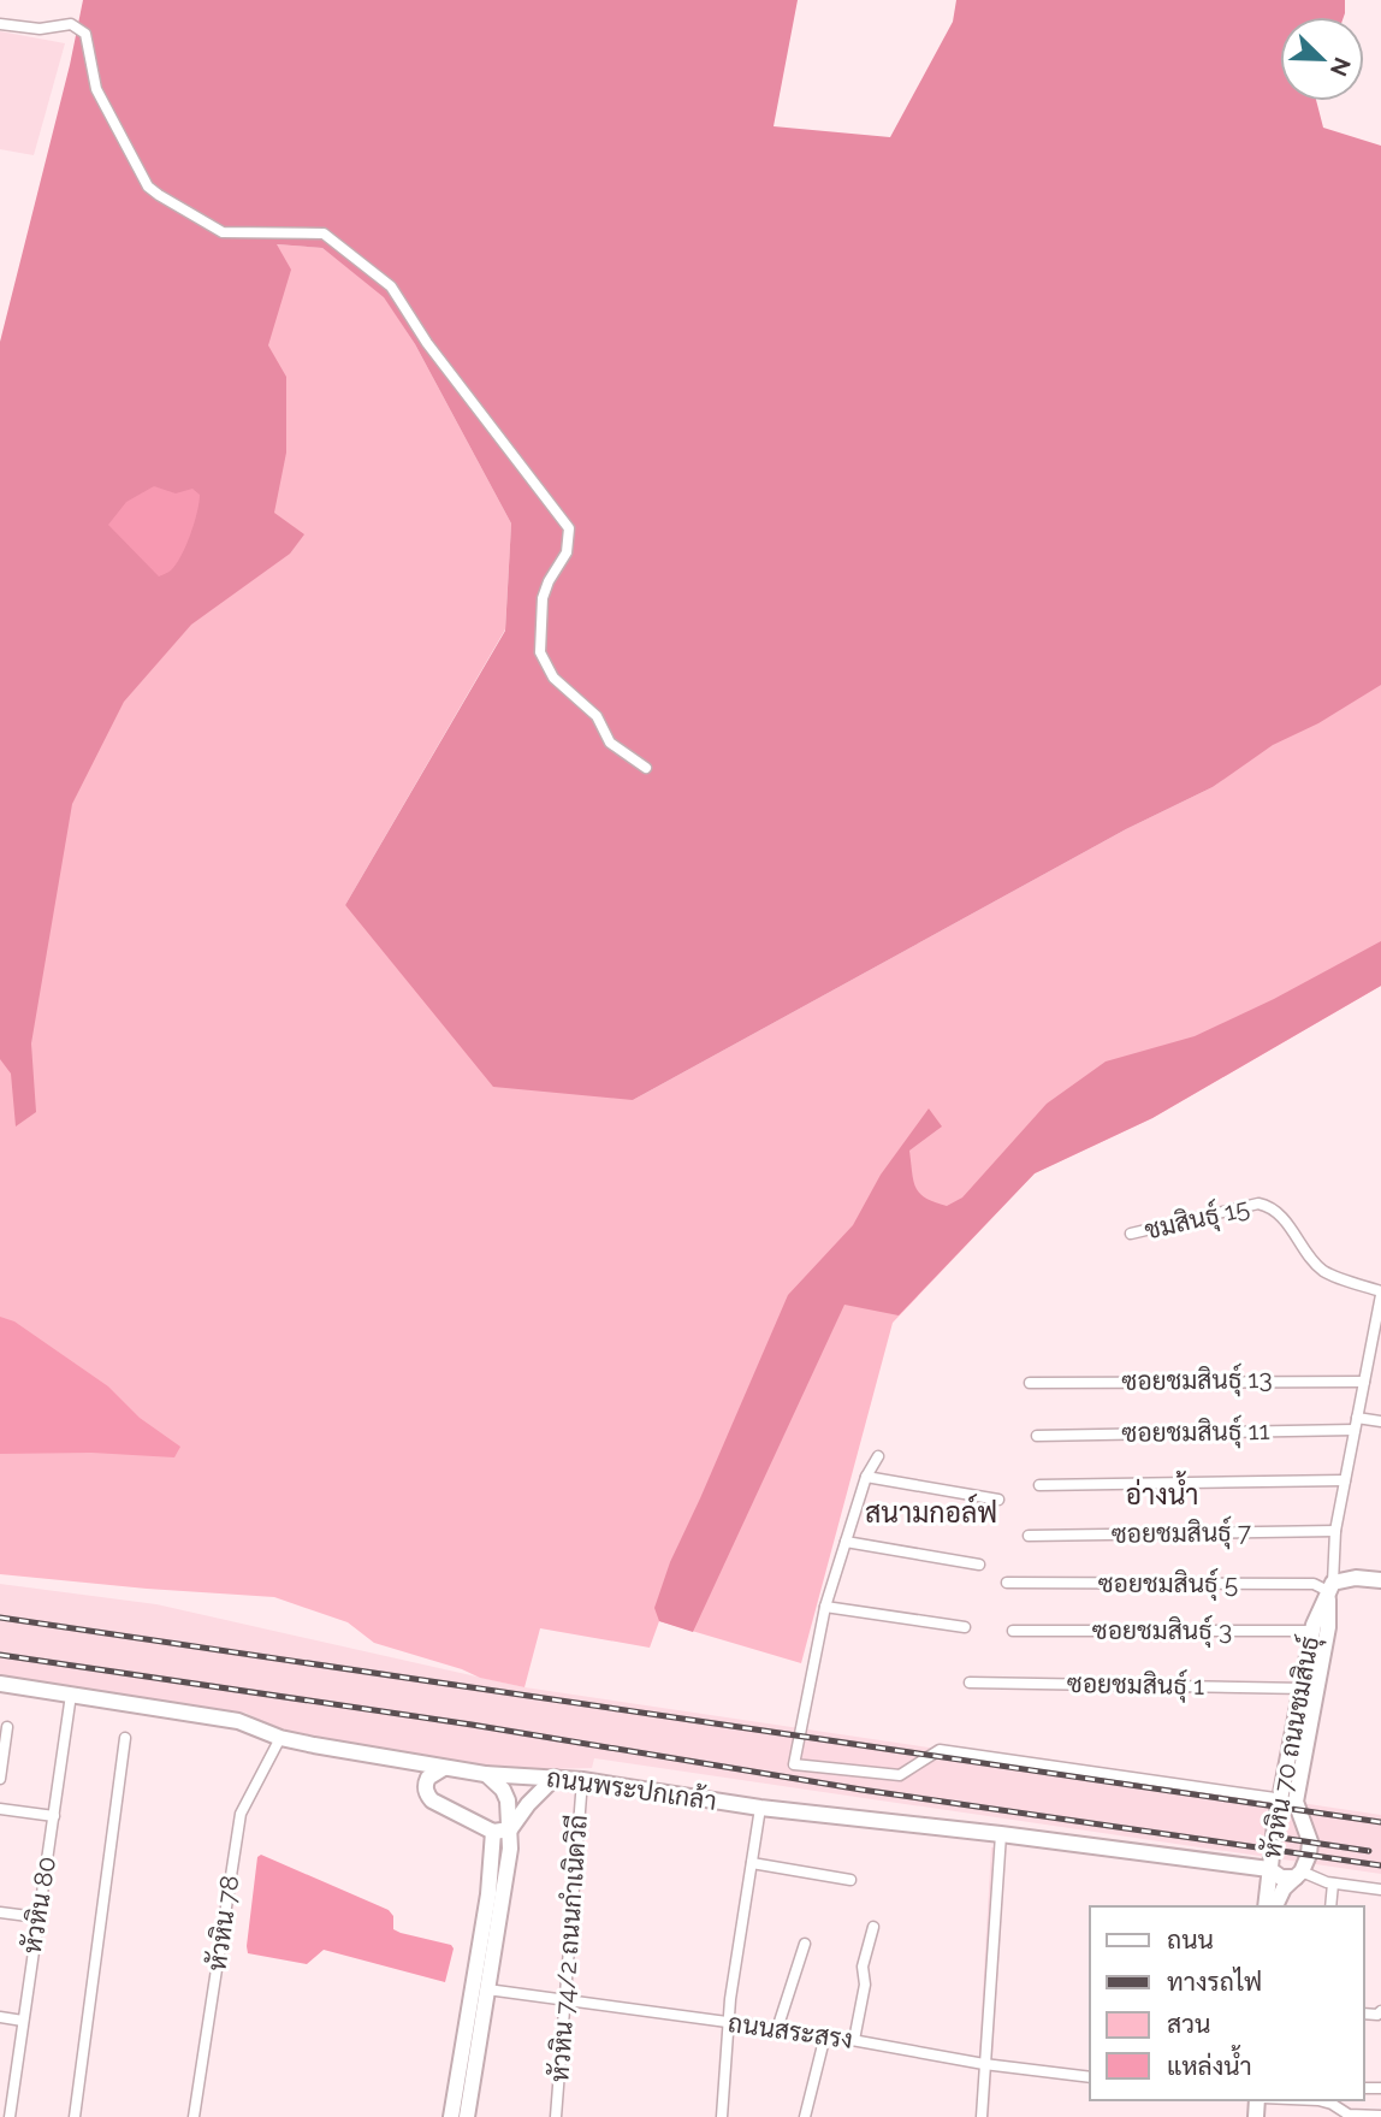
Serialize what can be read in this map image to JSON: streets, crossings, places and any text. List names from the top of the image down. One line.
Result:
{"streets":{"street":["ชมสินธุ์ 15","ซอยชมสินธุ์ 13","ซอยชมสินธุ์ 11","ซอยชมสินธุ์ 7","ซอยชมสินธุ์ 5","ซอยชมสินธุ์ 3","ซอยชมสินธุ์ 1","หัวหิน 70 ถนนชมสินธุ์","ถนนพระปกเกล้า","หัวหิน 80","หัวหิน 78","หัวหิน 74/2 ถนนกำเนิดวิถี","ถนนสระสรง"]},"crossings":[["ชมสินธุ์ 15","หัวหิน 70 ถนนชมสินธุ์"],["ซอยชมสินธุ์ 13","หัวหิน 70 ถนนชมสินธุ์"],["ซอยชมสินธุ์ 11","หัวหิน 70 ถนนชมสินธุ์"],["ซอยชมสินธุ์ 7","หัวหิน 70 ถนนชมสินธุ์"],["ซอยชมสินธุ์ 5","หัวหิน 70 ถนนชมสินธุ์"],["ซอยชมสินธุ์ 3","หัวหิน 70 ถนนชมสินธุ์"],["ซอยชมสินธุ์ 1","หัวหิน 70 ถนนชมสินธุ์"],["หัวหิน 70 ถนนชมสินธุ์","ถนนพระปกเกล้า"],["ถนนพระปกเกล้า","หัวหิน 80"],["ถนนพระปกเกล้า","หัวหิน 78"],["ถนนพระปกเกล้า","หัวหิน 74/2 ถนนกำเนิดวิถี"],["หัวหิน 74/2 ถนนกำเนิดวิถี","ถนนสระสรง"]],"districts":["อ่างน้ำ","สนามกอล์ฟ"],"legend":["ถนน","ทางรถไฟ","สวน","แหล่งน้ำ"],"north":"bottom right"}
